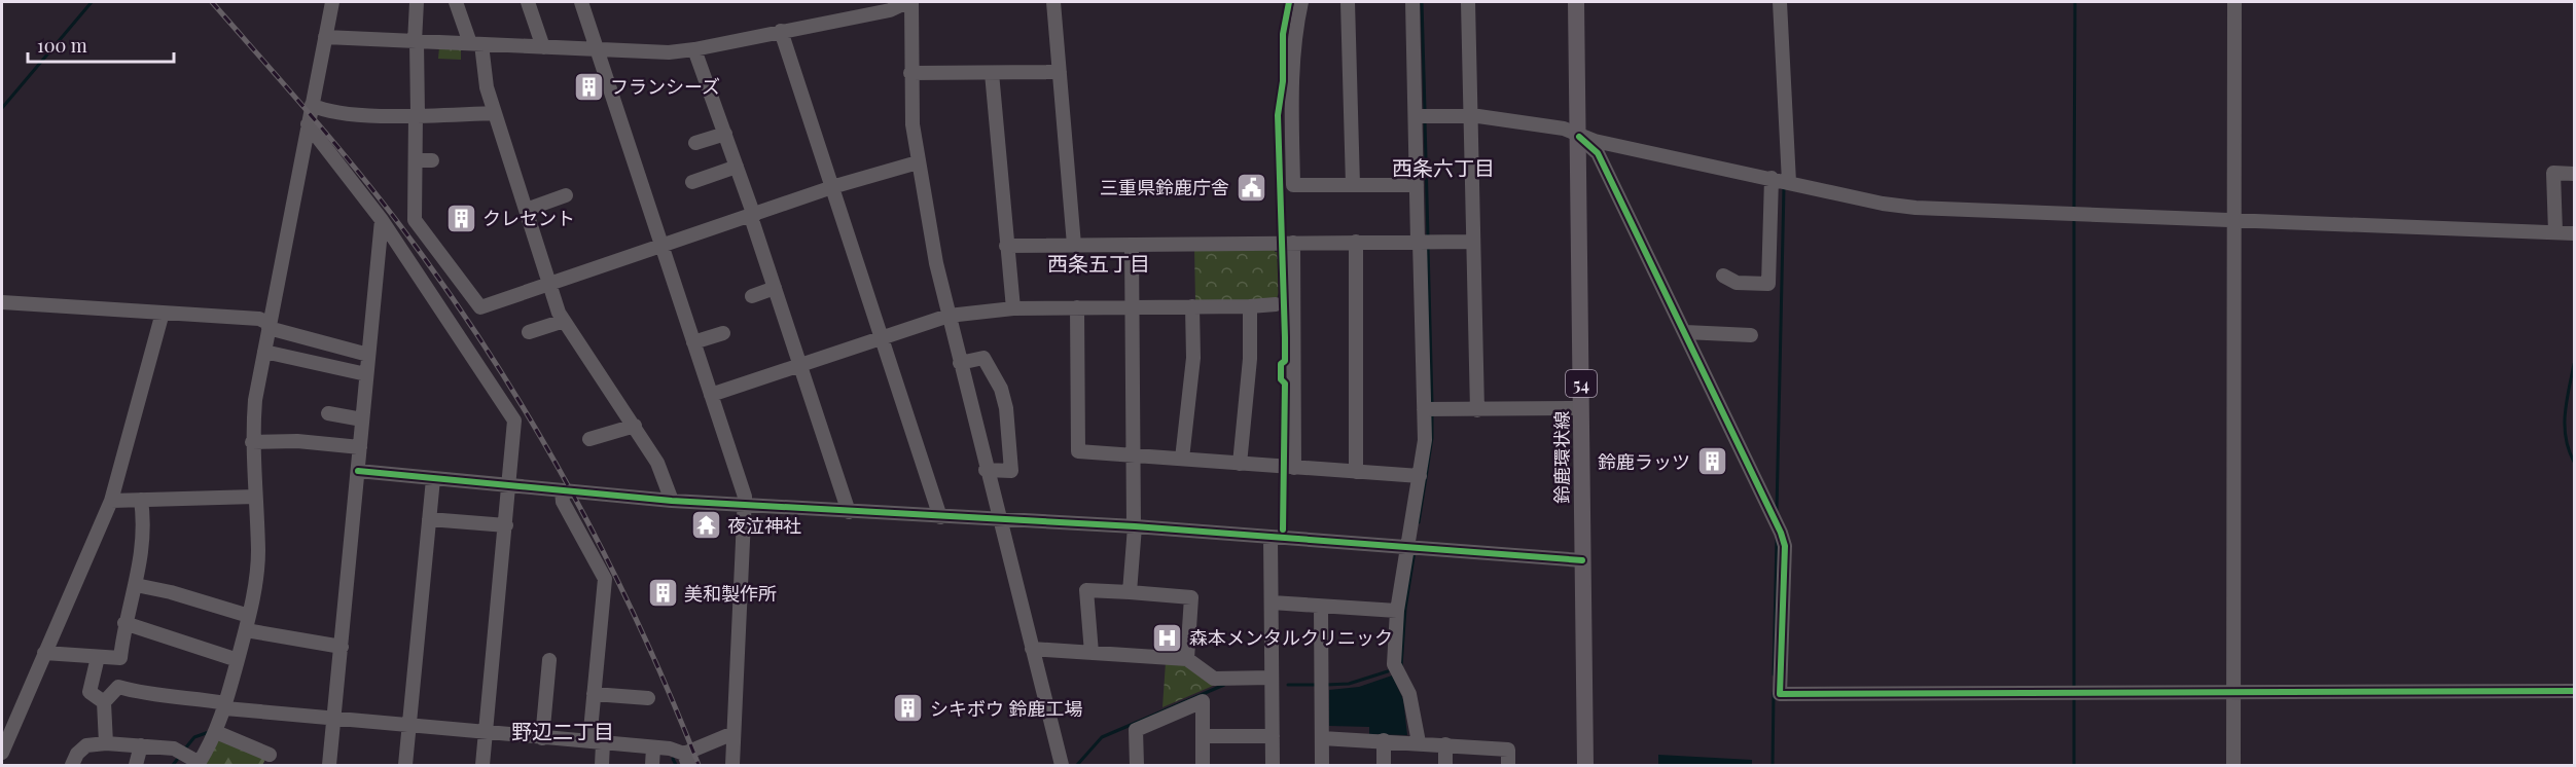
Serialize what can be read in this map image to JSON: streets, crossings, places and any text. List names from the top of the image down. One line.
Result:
{"streets":{"main road":["54","鈴鹿環状線"]},"districts":["西条六丁目","西条五丁目","野辺二丁目"],"places":{"building":["フランシーズ","クレセント","鈴鹿ラッツ","美和製作所","シキボウ 鈴鹿工場"],"public building":["三重県鈴鹿庁舎"],"temple":["夜泣神社"],"hospital":["森本メンタルクリニック"]},"scale_bar":"100 m"}
